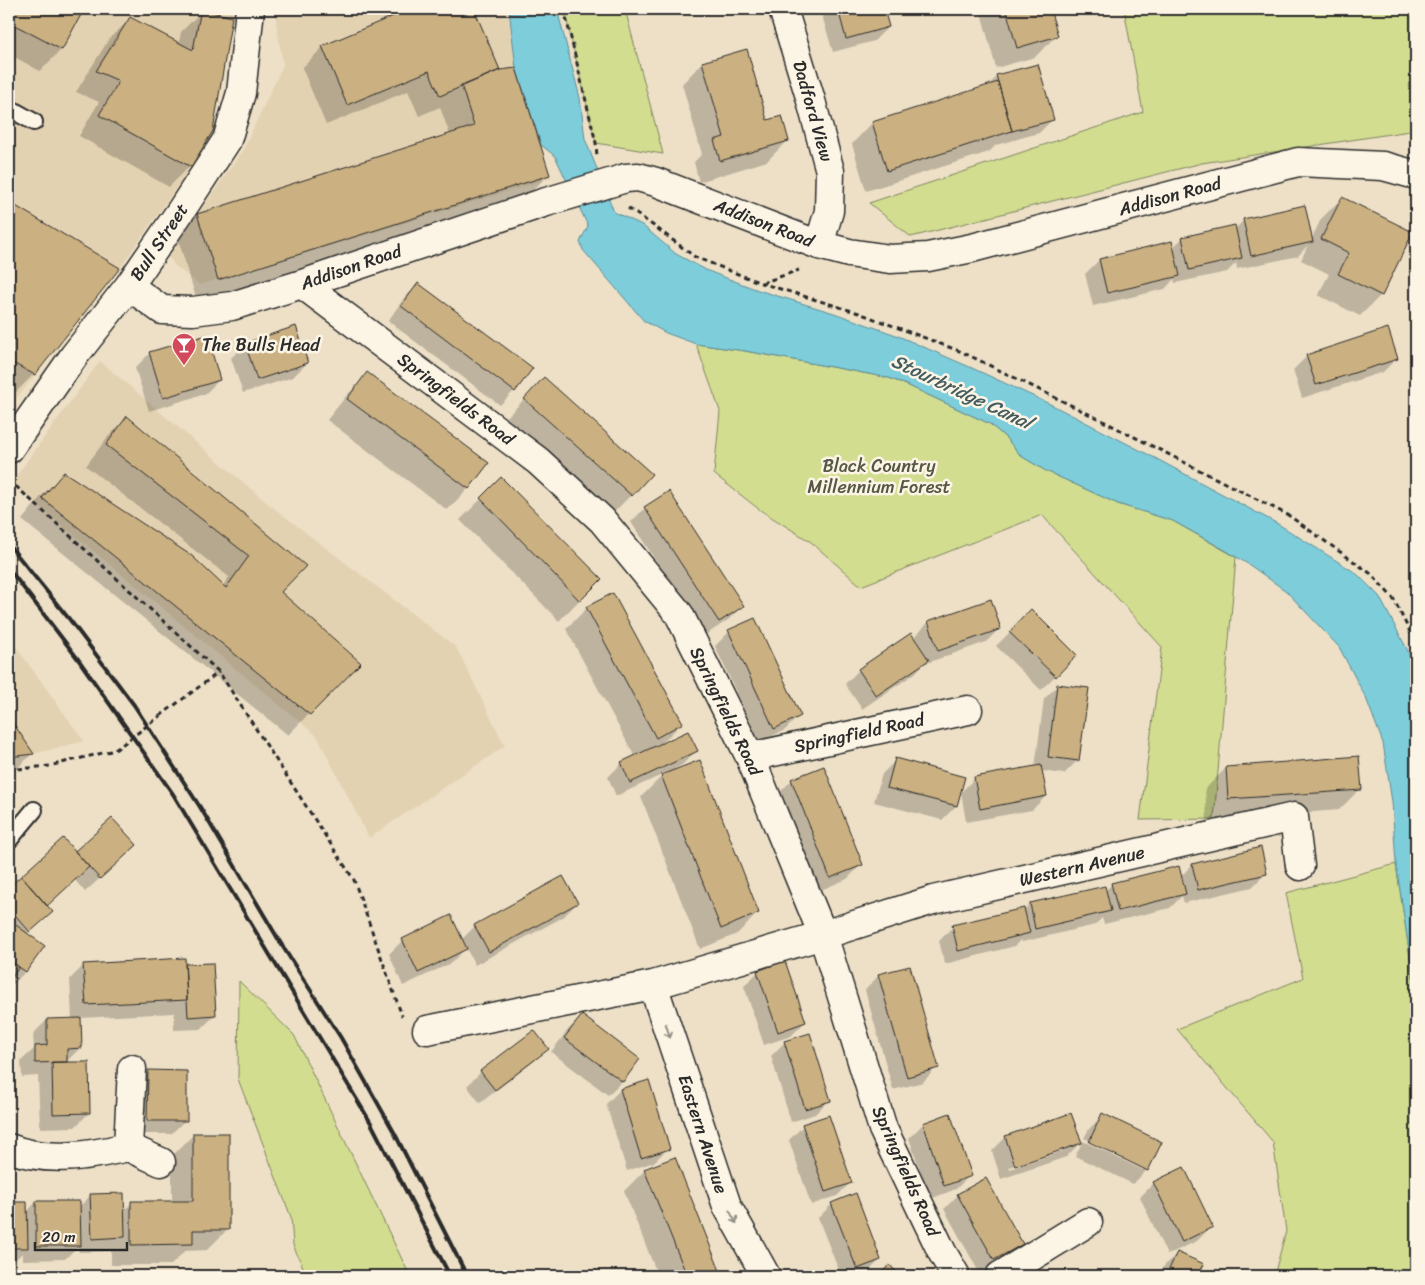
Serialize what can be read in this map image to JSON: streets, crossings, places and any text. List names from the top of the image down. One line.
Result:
{"streets":{"street":["Dadford View","Addison Road","Bull Street","Springfields Road","Springfield Road","Western Avenue","Eastern Avenue"]},"crossings":[["Dadford View","Addison Road"],["Addison Road","Bull Street"],["Addison Road","Springfields Road"],["Springfields Road","Springfield Road"],["Springfields Road","Western Avenue"]],"one_way":["Eastern Avenue"],"water":["Stourbridge Canal"],"parks":["Black Country Millennium Forest"],"places":{"bar":["The Bulls Head"]},"scale_bar":"20 m"}
